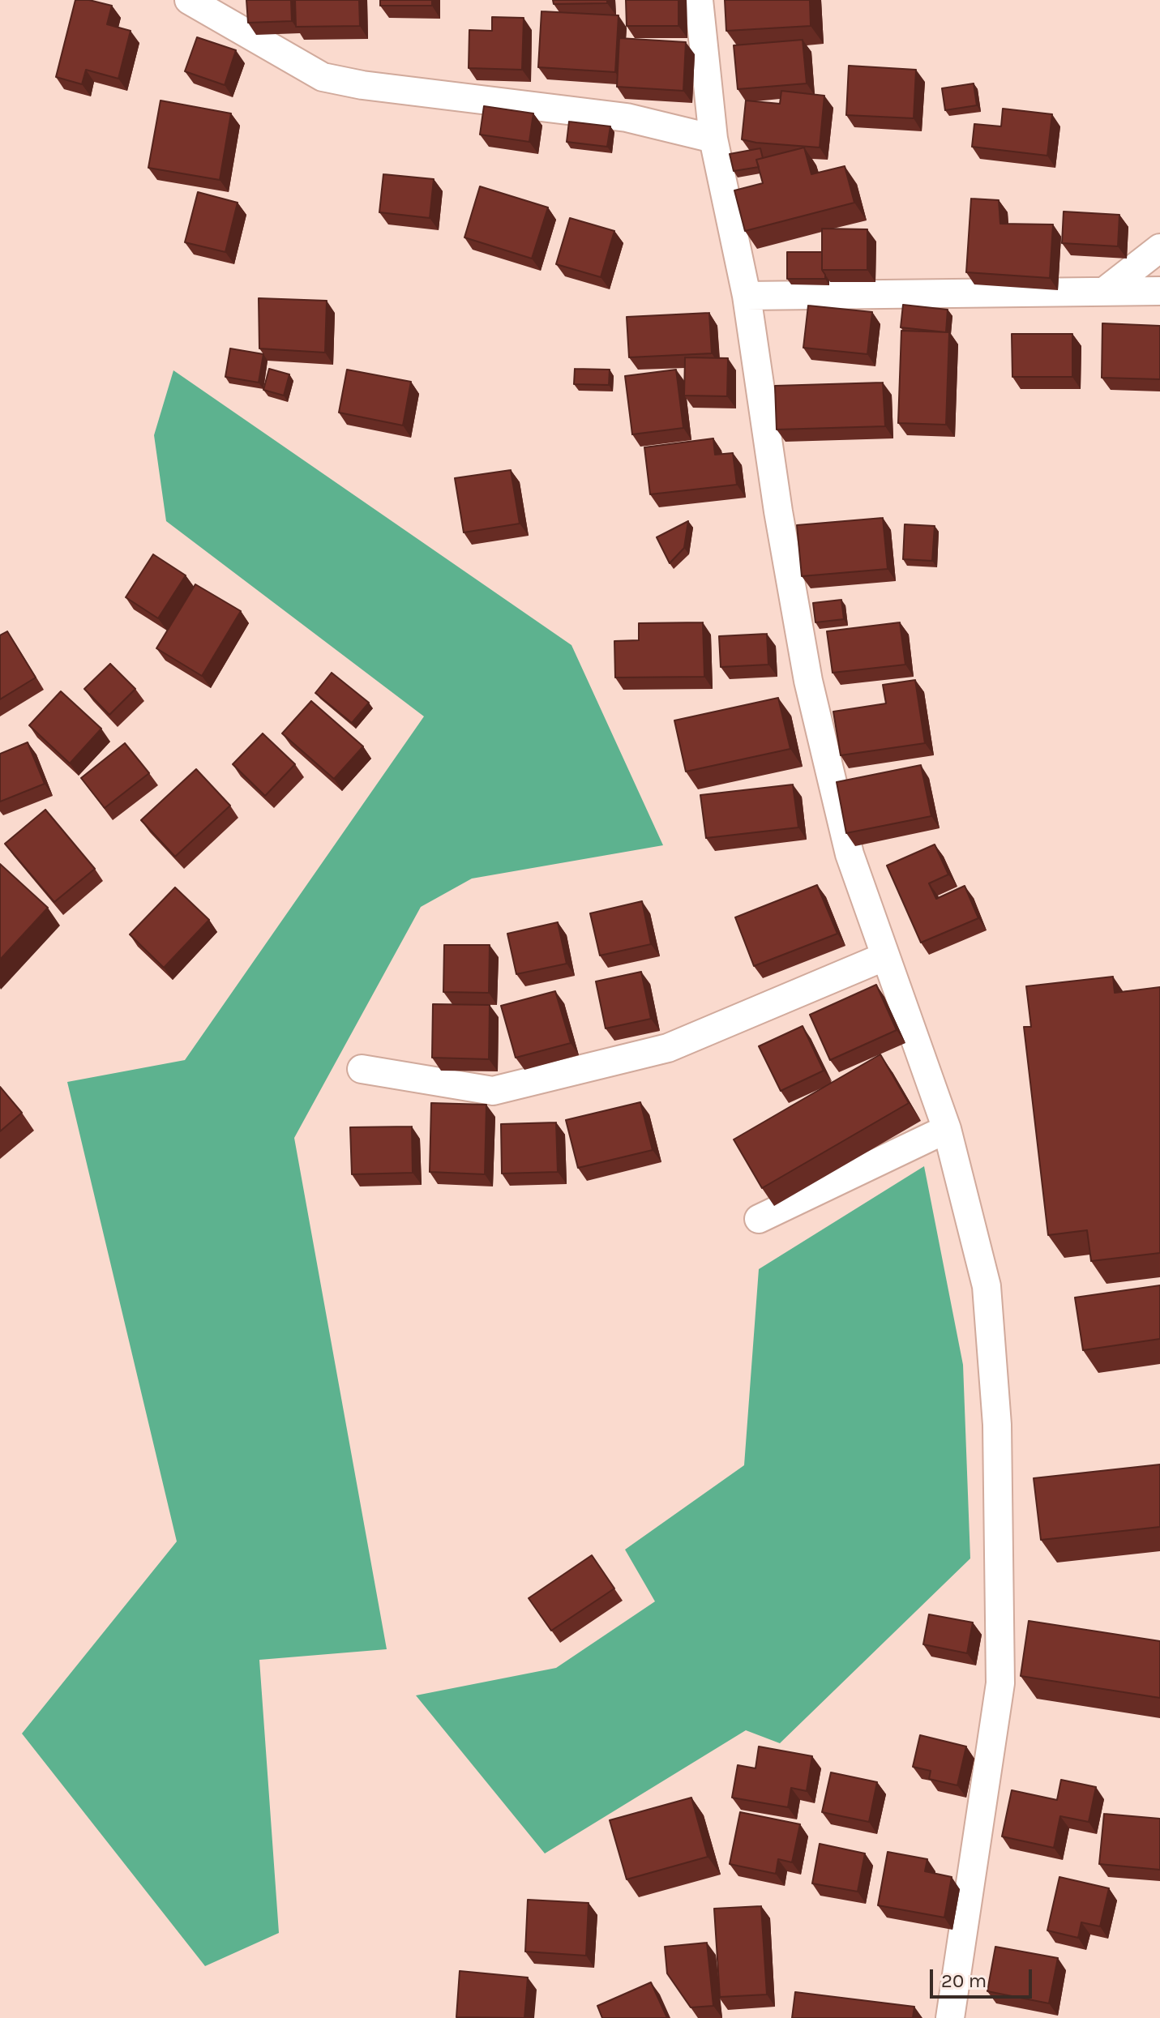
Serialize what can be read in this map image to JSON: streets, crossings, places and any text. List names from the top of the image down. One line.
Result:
{"scale_bar":"20 m"}
